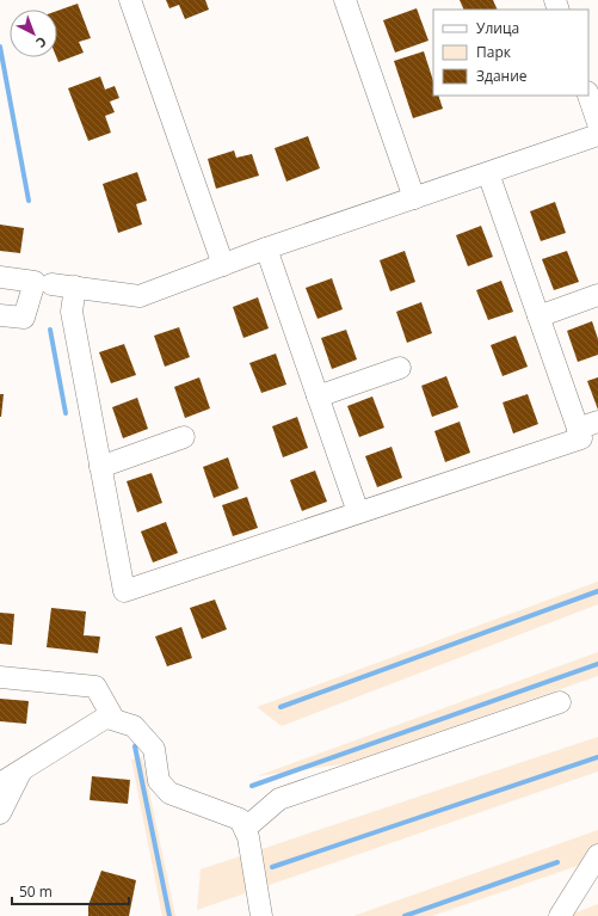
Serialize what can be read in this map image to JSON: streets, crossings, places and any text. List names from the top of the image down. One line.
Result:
{"legend":["Улица","Парк","Здание"],"scale_bar":"50 m","north":"bottom right"}
